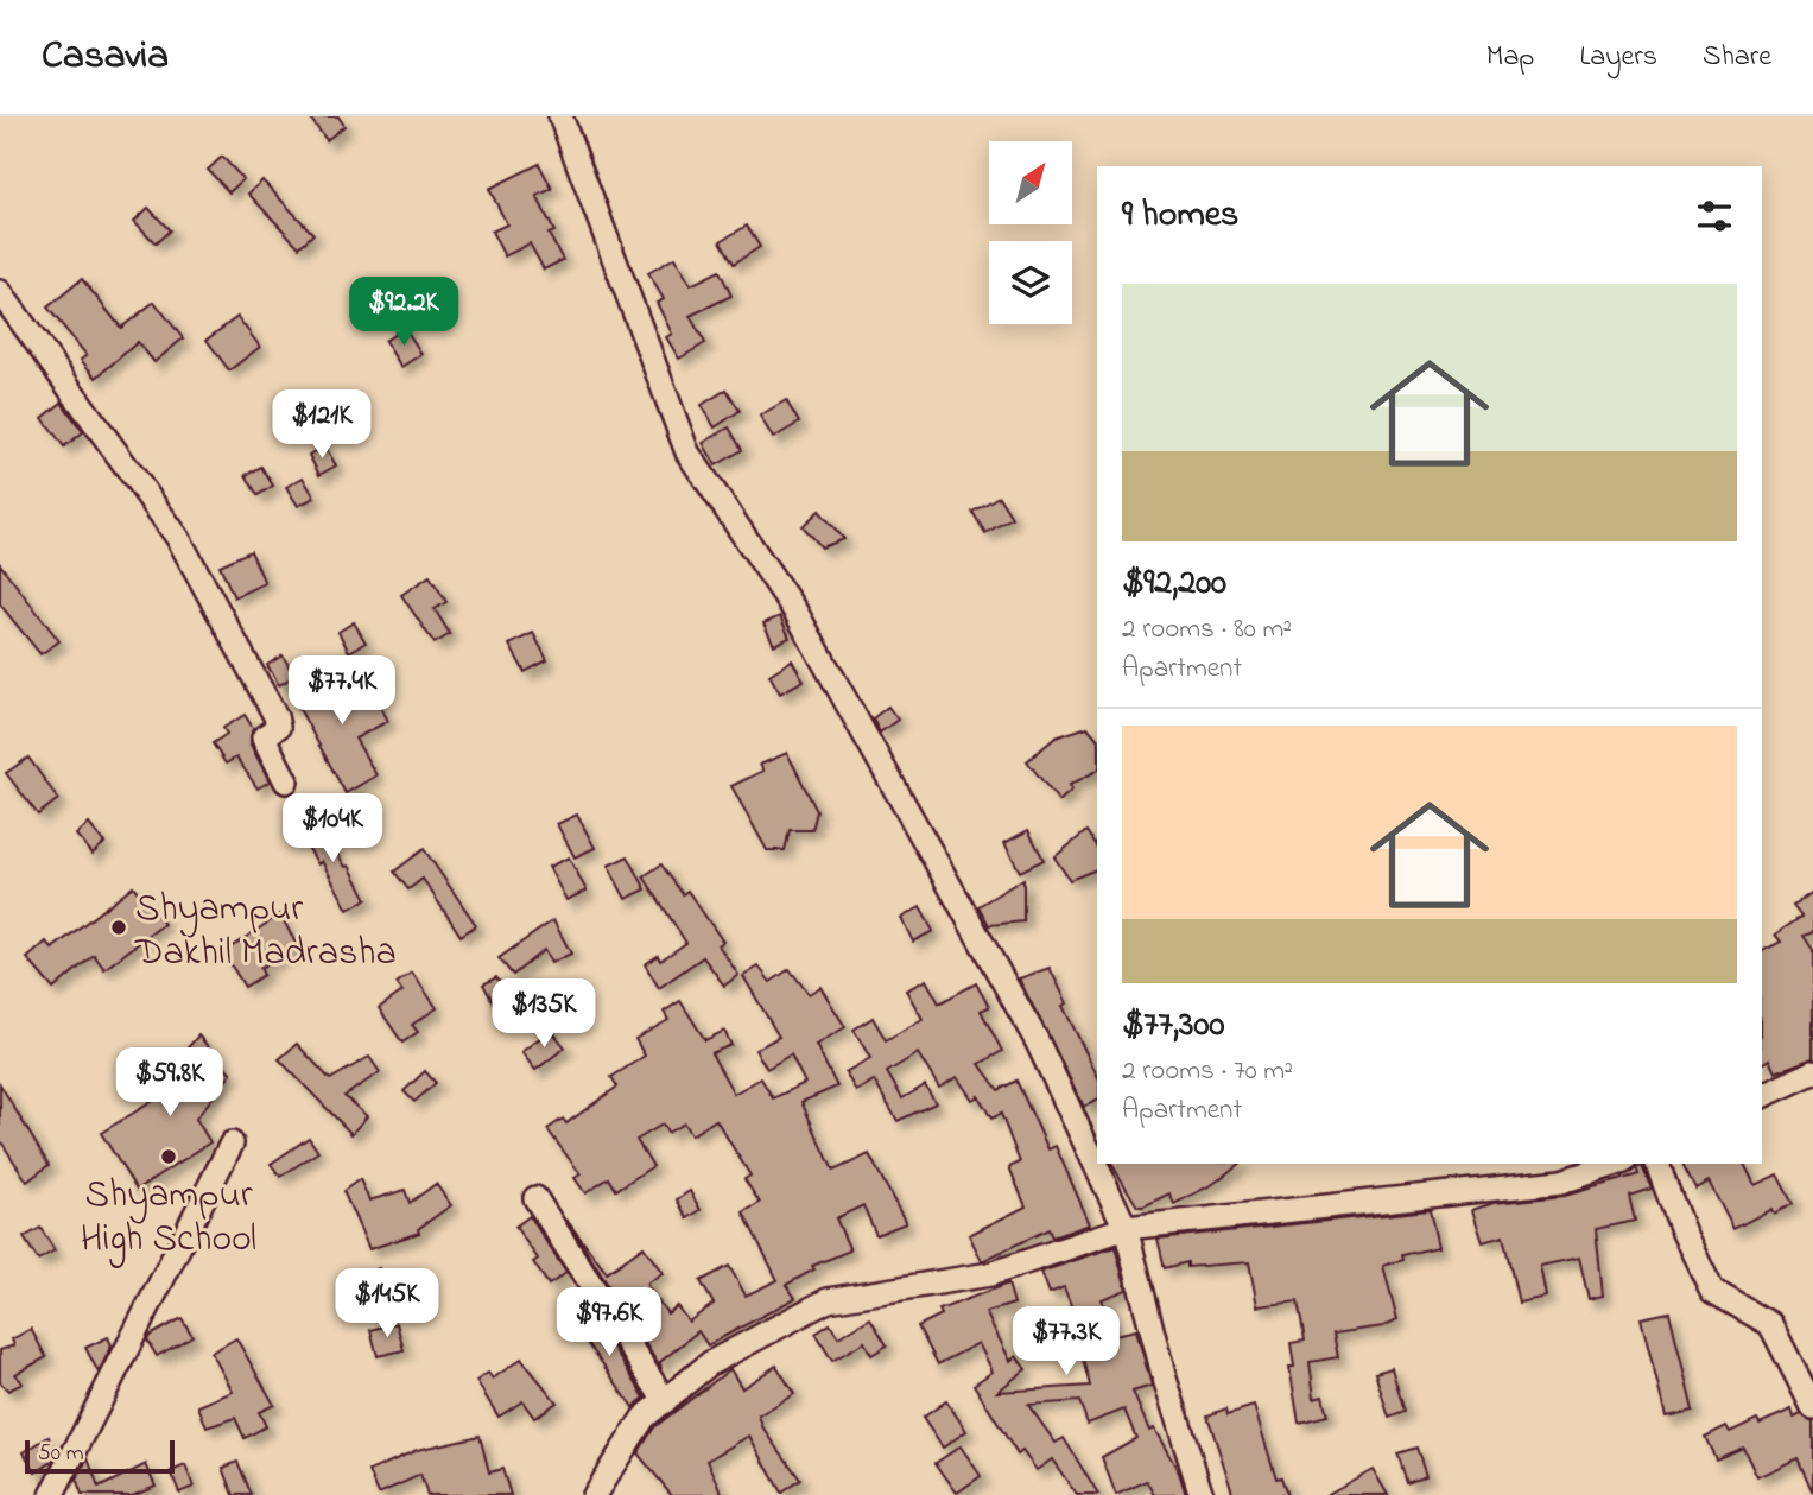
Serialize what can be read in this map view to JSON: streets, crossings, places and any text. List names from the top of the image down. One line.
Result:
{"places":["Shyampur Dakhil Madrasha","Shyampur High School"],"scale_bar":"50 m","north":"top right","page":{"header":"Casavia","nav":["Map","Layers","Share"],"heading":"9 homes","list":[{"name":"$92,200","note":"2 rooms · 80 m² · Apartment"},{"name":"$77,300","note":"2 rooms · 70 m² · Apartment"}],"price":["$92.2K","$121K","$77.4K","$104K","$135K","$59.8K","$145K","$97.6K","$77.3K"],"scale":"50 m"}}
